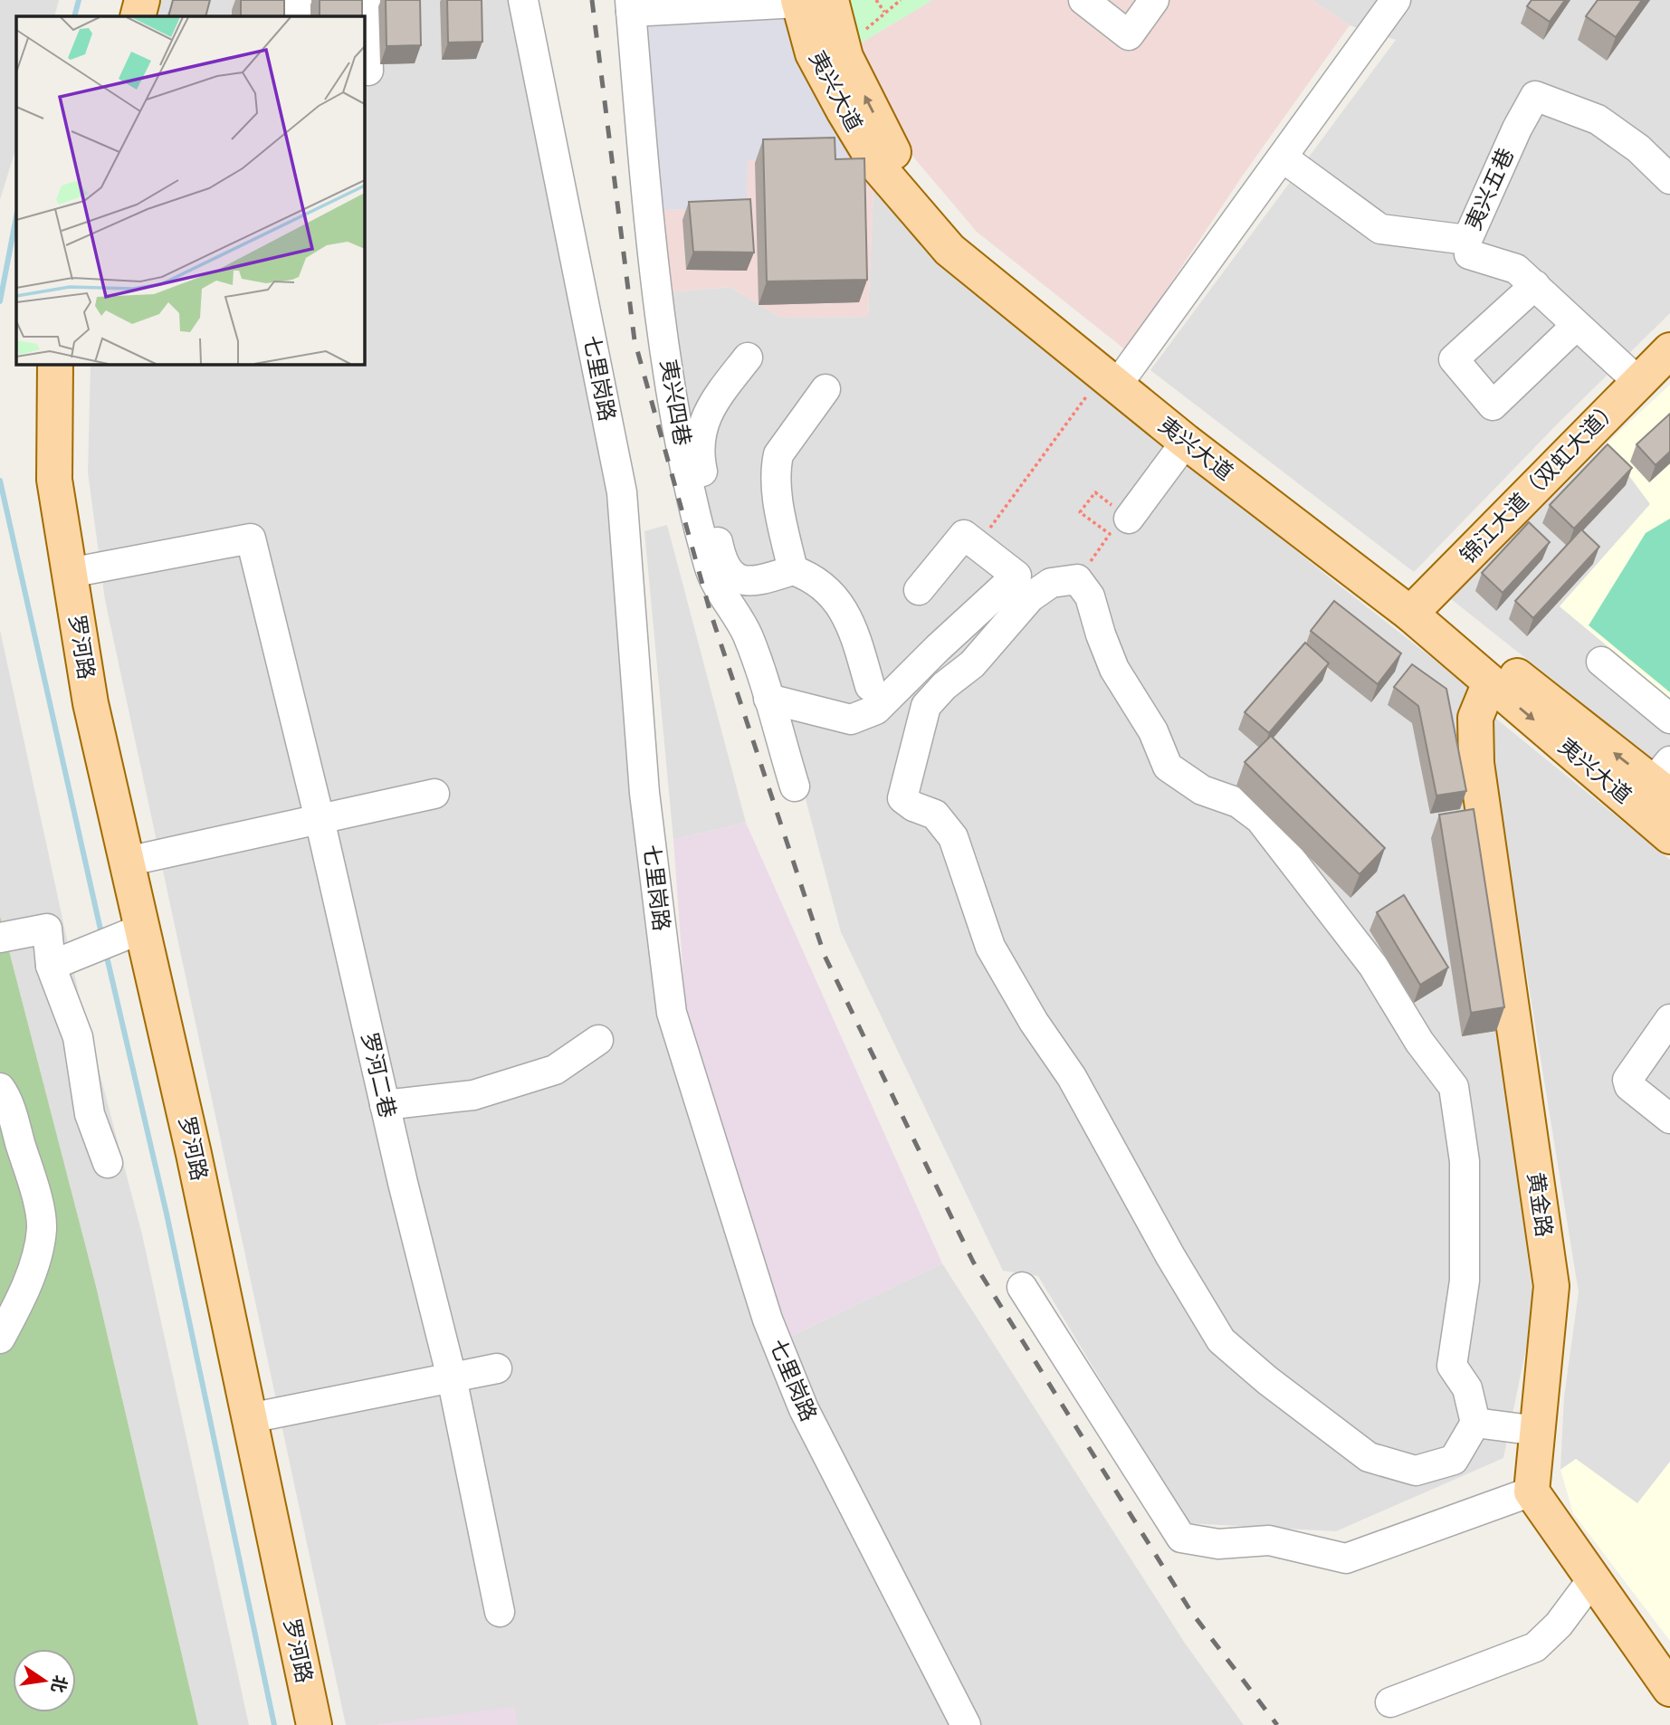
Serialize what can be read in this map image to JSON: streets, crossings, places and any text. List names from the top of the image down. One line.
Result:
{"streets":{"main road":["夷兴大道","锦江大道（双虹大道）","罗河路","黄金路"],"street":["夷兴五巷","七里岗路","夷兴四巷","罗河二巷"]},"crossings":[["夷兴大道","锦江大道（双虹大道）"],["夷兴大道","黄金路"],["罗河路","罗河二巷"]],"north":"right"}
